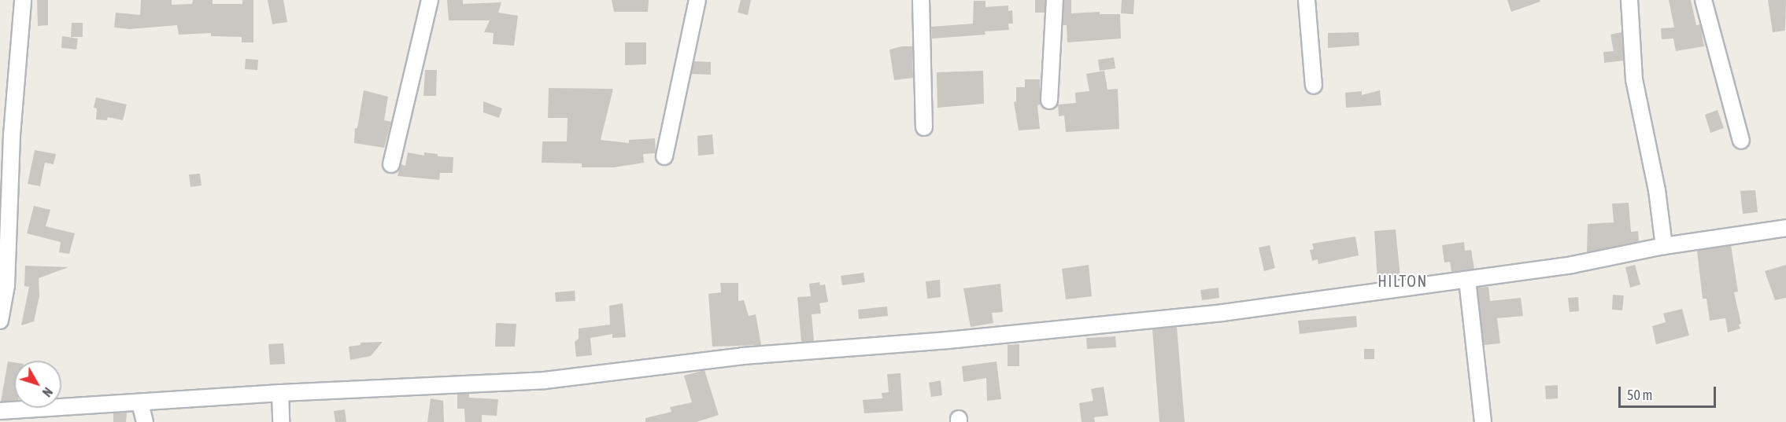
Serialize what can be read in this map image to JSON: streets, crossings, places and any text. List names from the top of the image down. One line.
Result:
{"districts":["HILTON"],"scale_bar":"50 m","north":"bottom right"}
